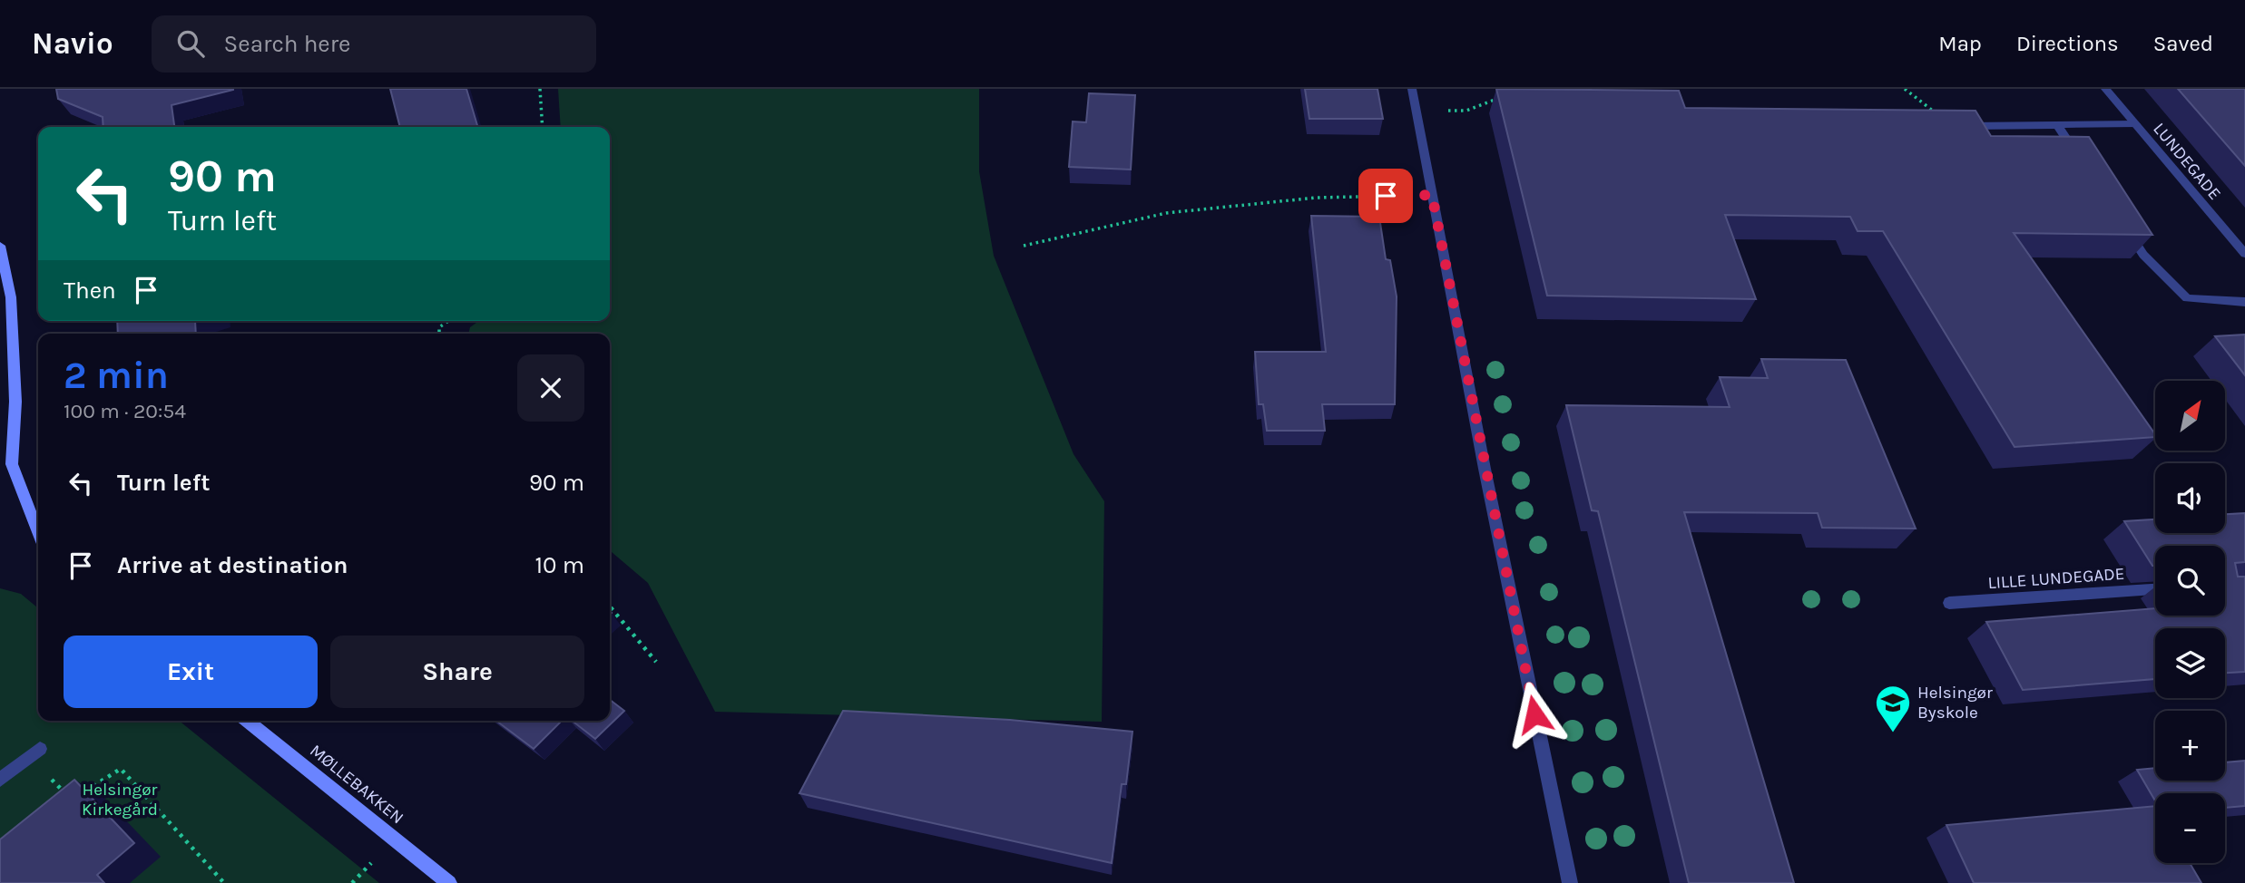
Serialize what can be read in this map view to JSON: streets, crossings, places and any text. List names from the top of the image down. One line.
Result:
{"streets":{"street":["LUNDEGADE","LILLE LUNDEGADE","MØLLEBAKKEN"]},"parks":["Helsingør Kirkegård"],"places":{"school or university":["Helsingør Byskole"]},"north":"top right","page":{"header":"Navio","search":"Search here","nav":["Map","Directions","Saved"],"turn":["90 m","Turn left"],"then":"Then","heading":["2 min","100 m · 20:54"],"map_buttons":["+","−"],"list":[{"name":"Turn left","value":"90 m"},{"name":"Arrive at destination","value":"10 m"}],"buttons":["Exit","Share"]}}
